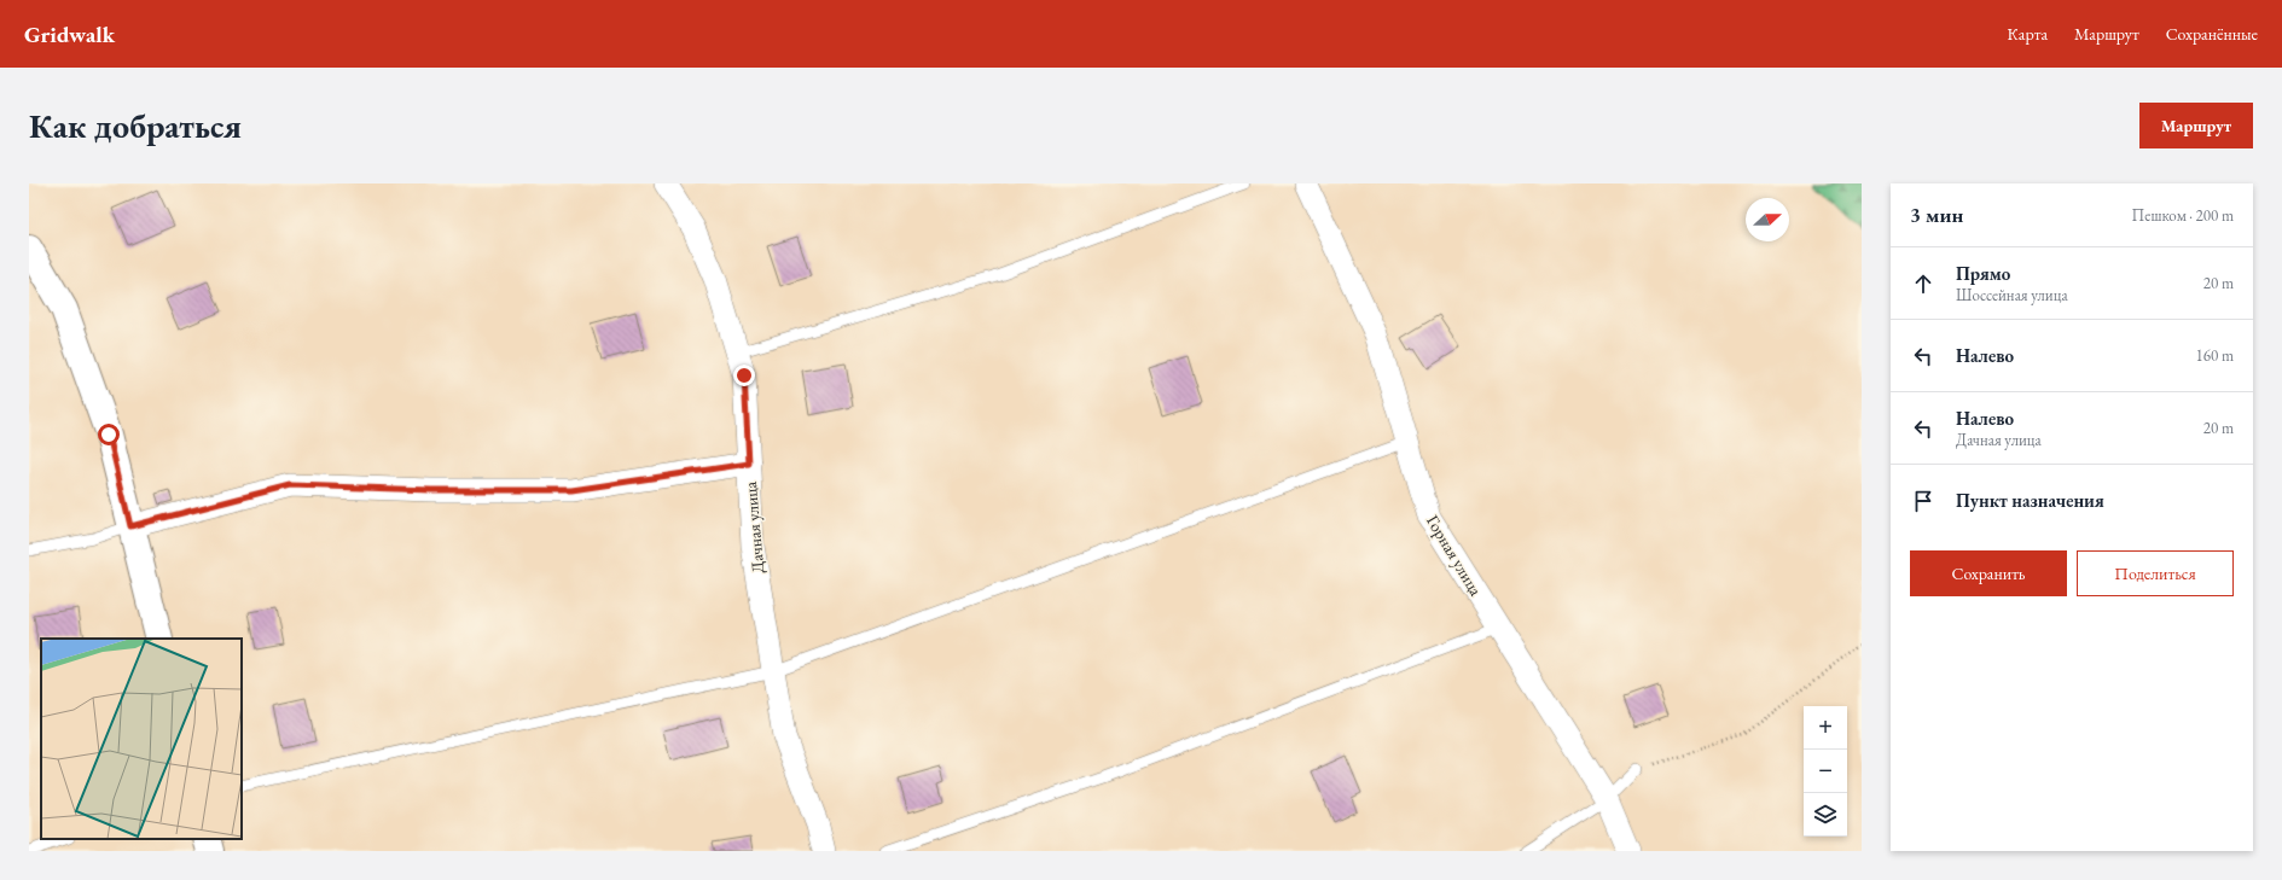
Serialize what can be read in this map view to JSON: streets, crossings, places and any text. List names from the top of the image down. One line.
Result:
{"streets":{"street":["Дачная улица","Горная улица"]},"north":"right","page":{"header":"Gridwalk","nav":["Карта","Маршрут","Сохранённые"],"buttons":["Маршрут",["Сохранить","Поделиться"]],"title":"Как добраться","heading":["3 мин","Пешком · 200 m"],"list":[["Прямо","Шоссейная улица","20 m"],["Налево","160 m"],["Налево","Дачная улица","20 m"],"Пункт назначения"],"map_buttons":["+","−"]}}
